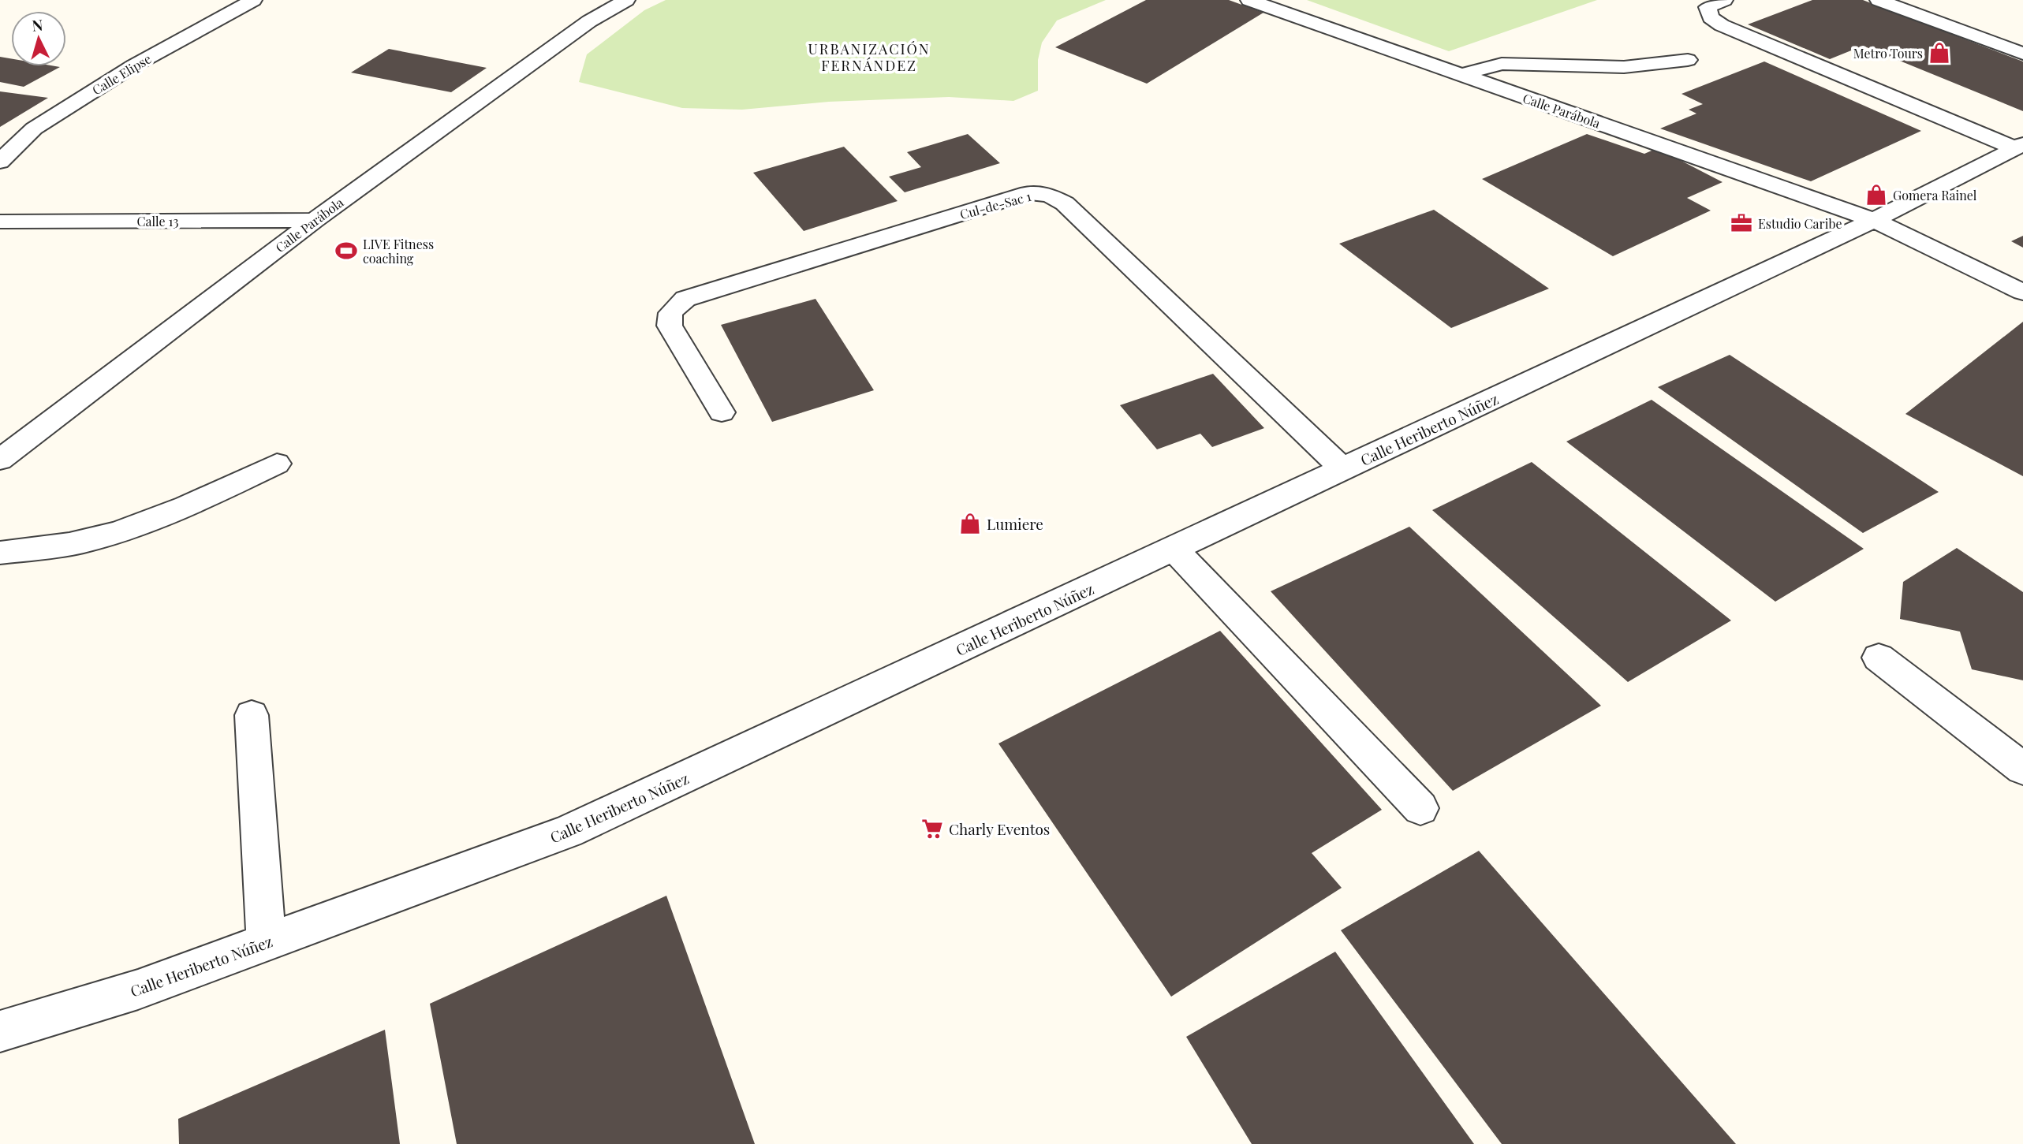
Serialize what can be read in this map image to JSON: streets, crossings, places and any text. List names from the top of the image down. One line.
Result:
{"streets":{"street":["Calle Elipse","Calle Parábola","Cul-de-Sac 1","Calle 13","Calle Heriberto Núñez"]},"crossings":[["Calle Parábola","Calle 13"],["Calle Parábola","Calle Heriberto Núñez"],["Cul-de-Sac 1","Calle Heriberto Núñez"]],"districts":["URBANIZACIÓN FERNÁNDEZ"],"places":{"shop":["Metro Tours","Gomera Rainel","Lumiere"],"office":["Estudio Caribe"],"sports":["LIVE Fitness coaching"],"supermarket":["Charly Eventos"]},"north":"top"}
